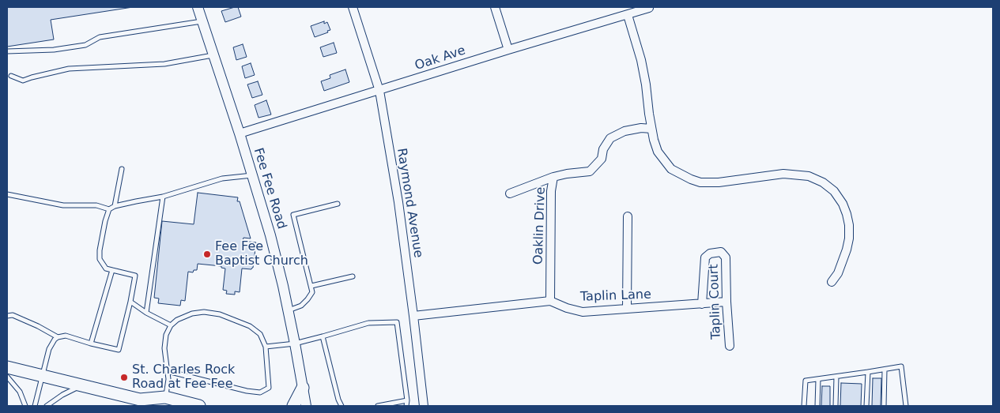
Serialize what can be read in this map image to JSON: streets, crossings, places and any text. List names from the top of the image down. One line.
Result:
{"streets":{"street":["Oak Ave","Fee Fee Road","Raymond Avenue","Oaklin Drive","Taplin Lane","Taplin Court"]},"crossings":[["Oak Ave","Fee Fee Road"],["Oak Ave","Raymond Avenue"],["Raymond Avenue","Taplin Lane"],["Oaklin Drive","Taplin Lane"],["Taplin Lane","Taplin Court"]],"places":["Fee Fee Baptist Church","St. Charles Rock Road at Fee Fee"]}
